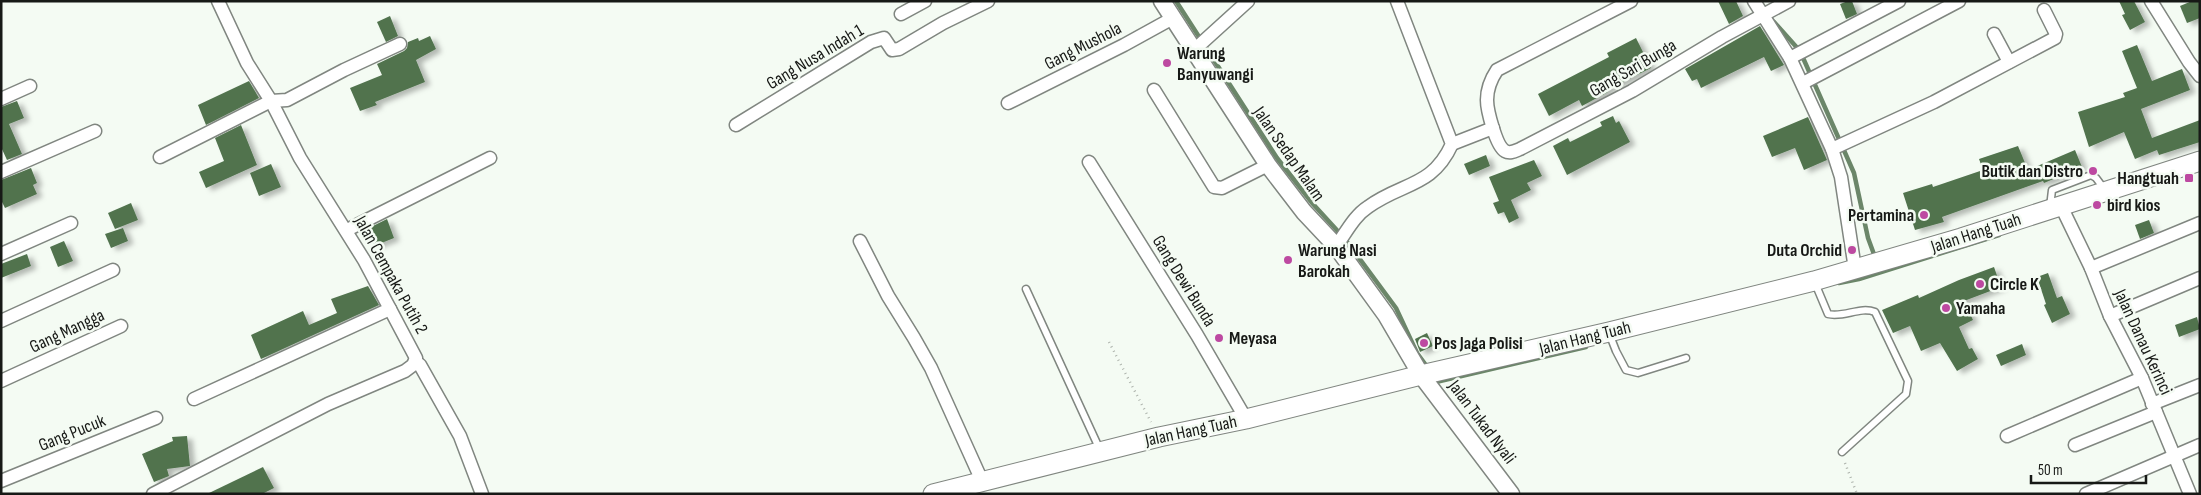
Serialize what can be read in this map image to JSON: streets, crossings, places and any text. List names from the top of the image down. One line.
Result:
{"streets":{"main road":["Jalan Hang Tuah"],"street":["Gang Mushola","Gang Nusa Indah 1","Gang Sari Bunga","Jalan Sedap Malam","Jalan Cempaka Putih 2","Gang Dewi Bunda","Gang Mangga","Jalan Danau Kerinci","Jalan Tukad Nyali","Gang Pucuk"]},"crossings":[["Gang Mushola","Jalan Sedap Malam"],["Jalan Sedap Malam","Jalan Hang Tuah"],["Jalan Sedap Malam","Jalan Tukad Nyali"],["Jalan Hang Tuah","Gang Dewi Bunda"],["Jalan Hang Tuah","Jalan Danau Kerinci"],["Jalan Hang Tuah","Jalan Tukad Nyali"]],"places":{"other":["Warung Banyuwangi","Butik dan Distro","bird kios","Pertamina","Duta Orchid","Warung Nasi Barokah","Circle K","Yamaha","Meyasa","Pos Jaga Polisi"],"transit":["Hangtuah"]},"scale_bar":"50 m"}
